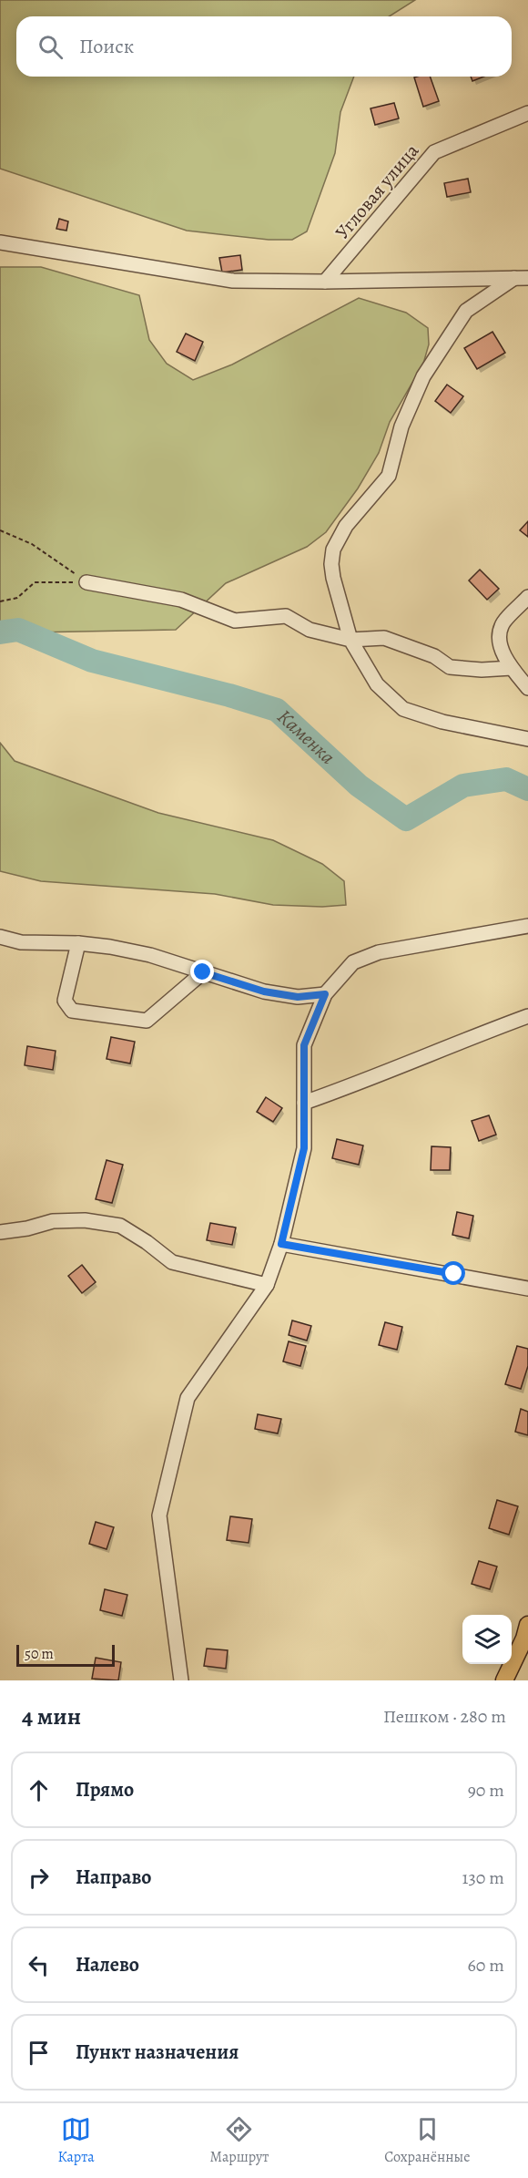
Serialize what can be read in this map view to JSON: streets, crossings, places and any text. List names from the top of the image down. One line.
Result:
{"streets":{"street":["Угловая улица"]},"water":["Каменка"],"scale_bar":"50 m","page":{"search":"Поиск","scale":"50 m","heading":["4 мин","Пешком · 280 m"],"list":[["Прямо","90 m"],["Направо","130 m"],["Налево","60 m"],"Пункт назначения"],"nav":["Карта","Маршрут","Сохранённые"]}}
